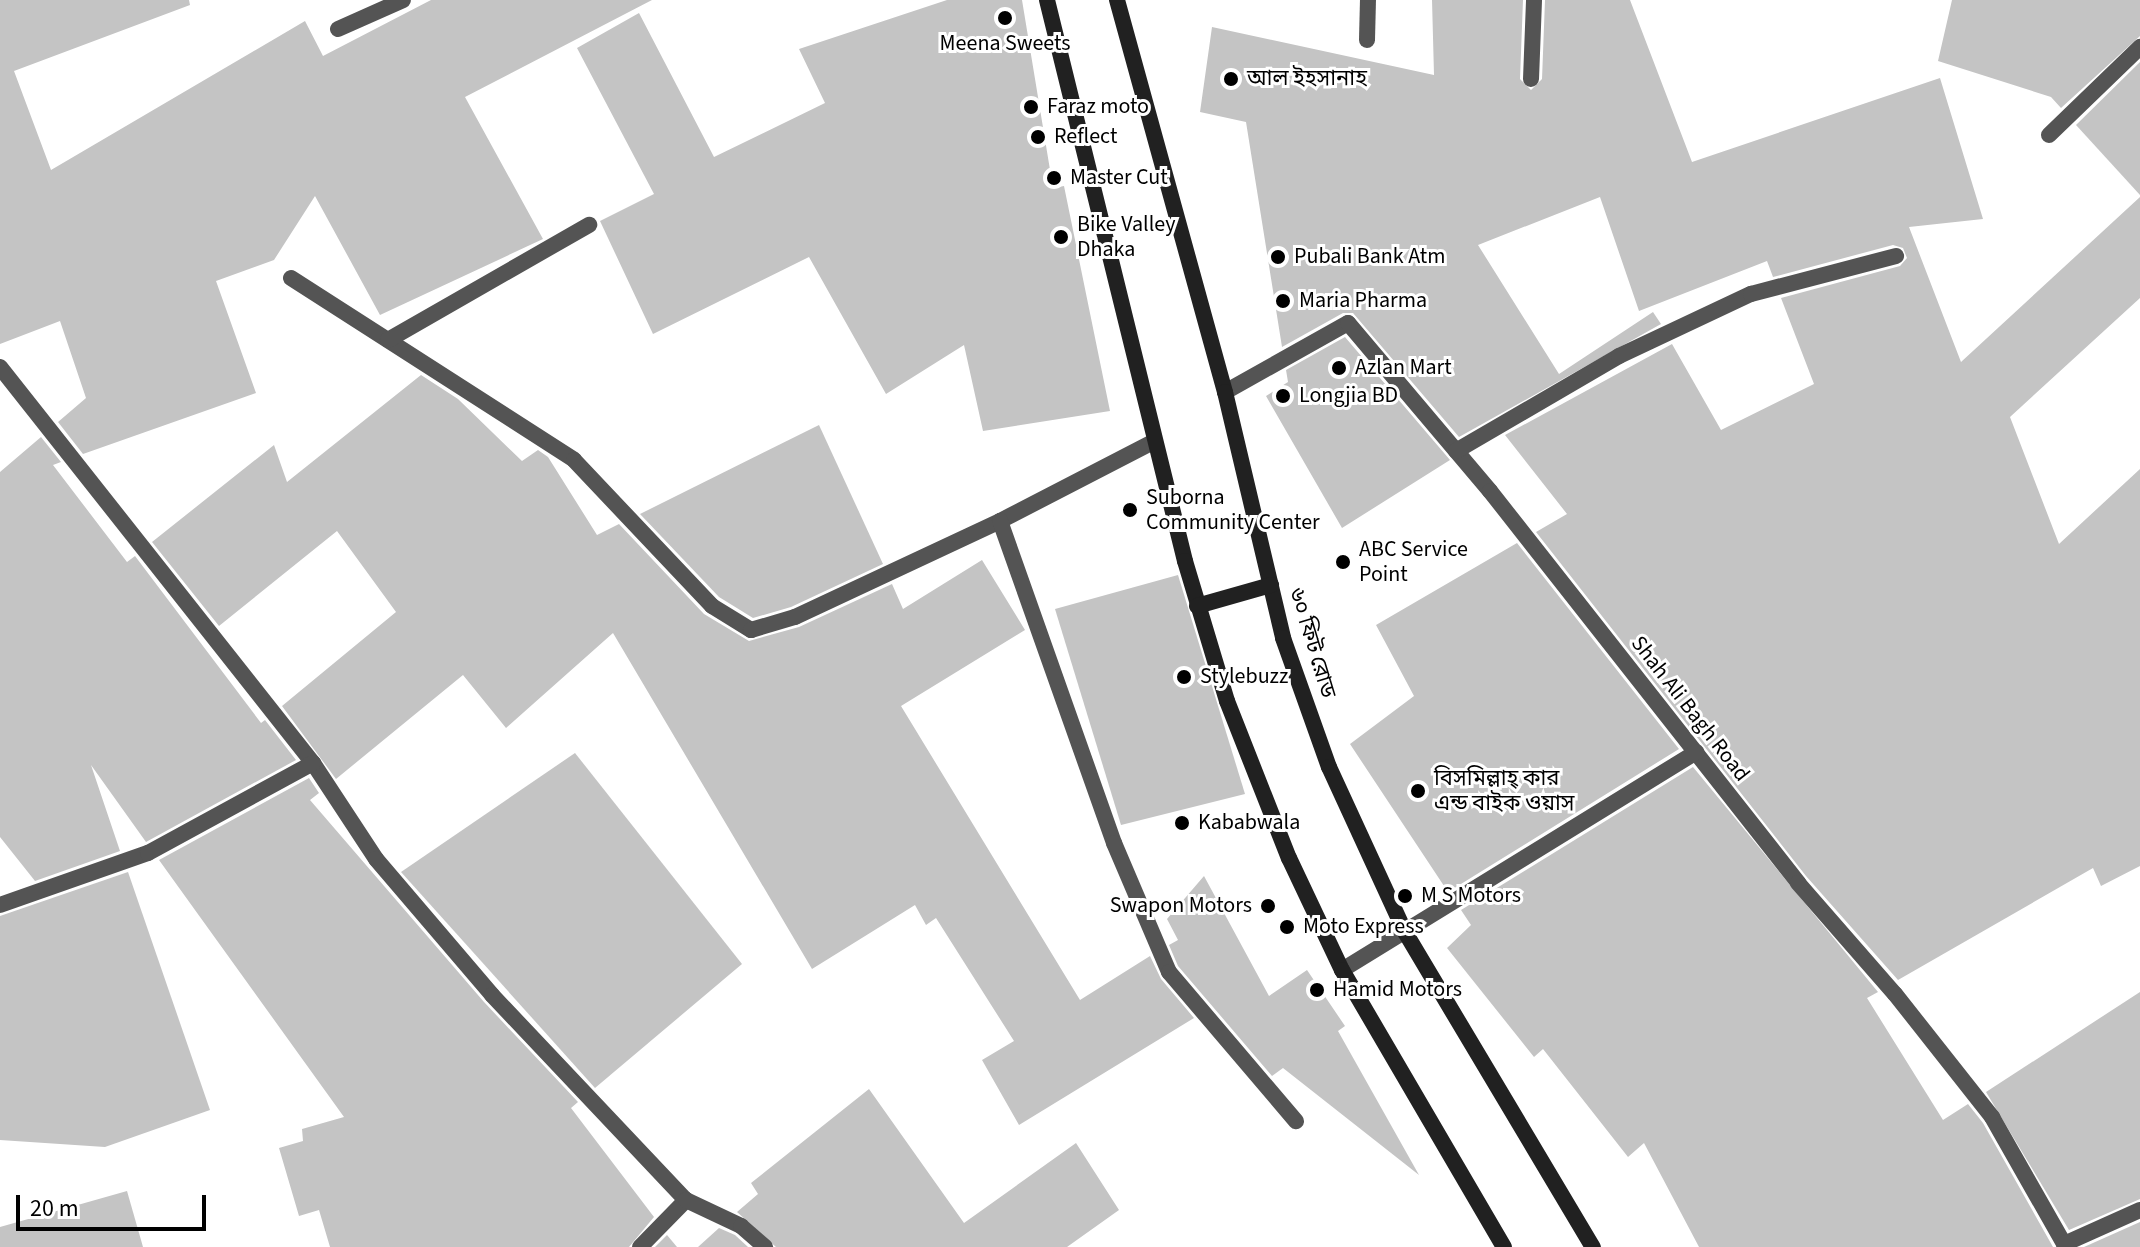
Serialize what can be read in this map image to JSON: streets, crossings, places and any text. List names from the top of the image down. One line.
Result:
{"streets":{"street":["৬০ ফিট রোড","Shah Ali Bagh Road"]},"crossings":[["৬০ ফিট রোড","Shah Ali Bagh Road"]],"places":["Meena Sweets","আল ইহসানাহ","Faraz moto","Reflect","Master Cut","Bike Valley Dhaka","Pubali Bank Atm","Maria Pharma","Azlan Mart","Longjia BD","Suborna Community Center","ABC Service Point","Stylebuzz","বিসমিল্লাহ্ কার এন্ড বাইক ওয়াস","Kababwala","M S Motors","Swapon Motors","Moto Express","Hamid Motors"],"scale_bar":"20 m"}
